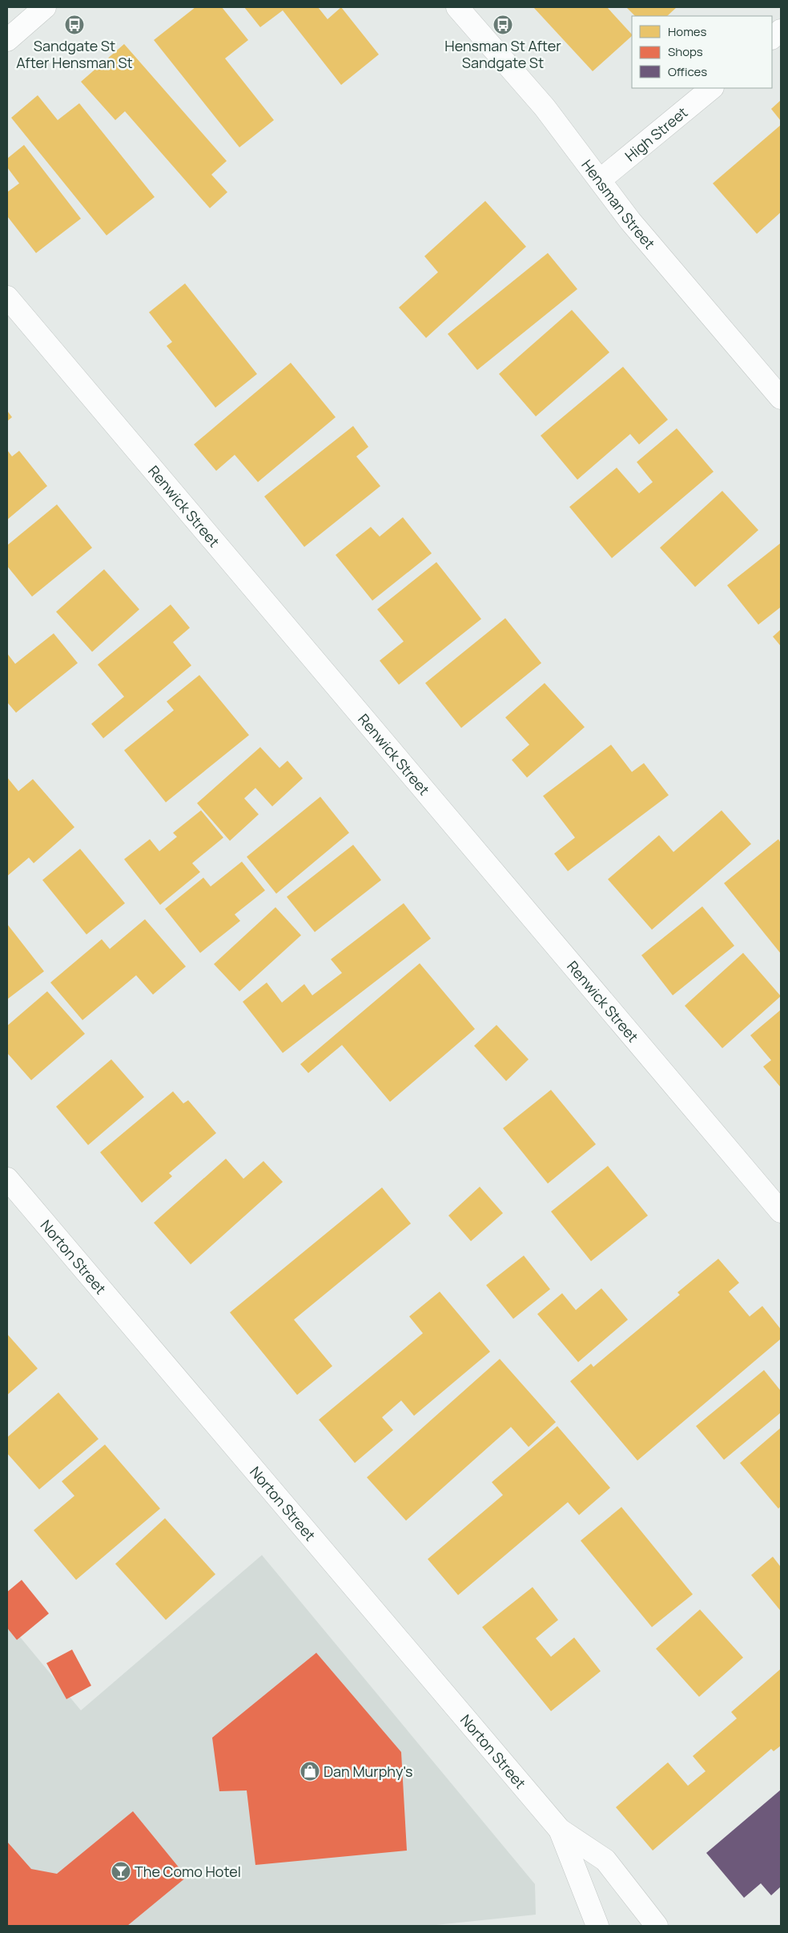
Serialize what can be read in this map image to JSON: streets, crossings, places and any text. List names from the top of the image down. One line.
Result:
{"streets":{"street":["High Street","Hensman Street","Renwick Street","Norton Street"]},"crossings":[["High Street","Hensman Street"]],"places":{"bus stop":["Sandgate St After Hensman St","Hensman St After Sandgate St"],"shop":["Dan Murphy's"],"bar":["The Como Hotel"]},"legend":["Homes","Shops","Offices"]}
